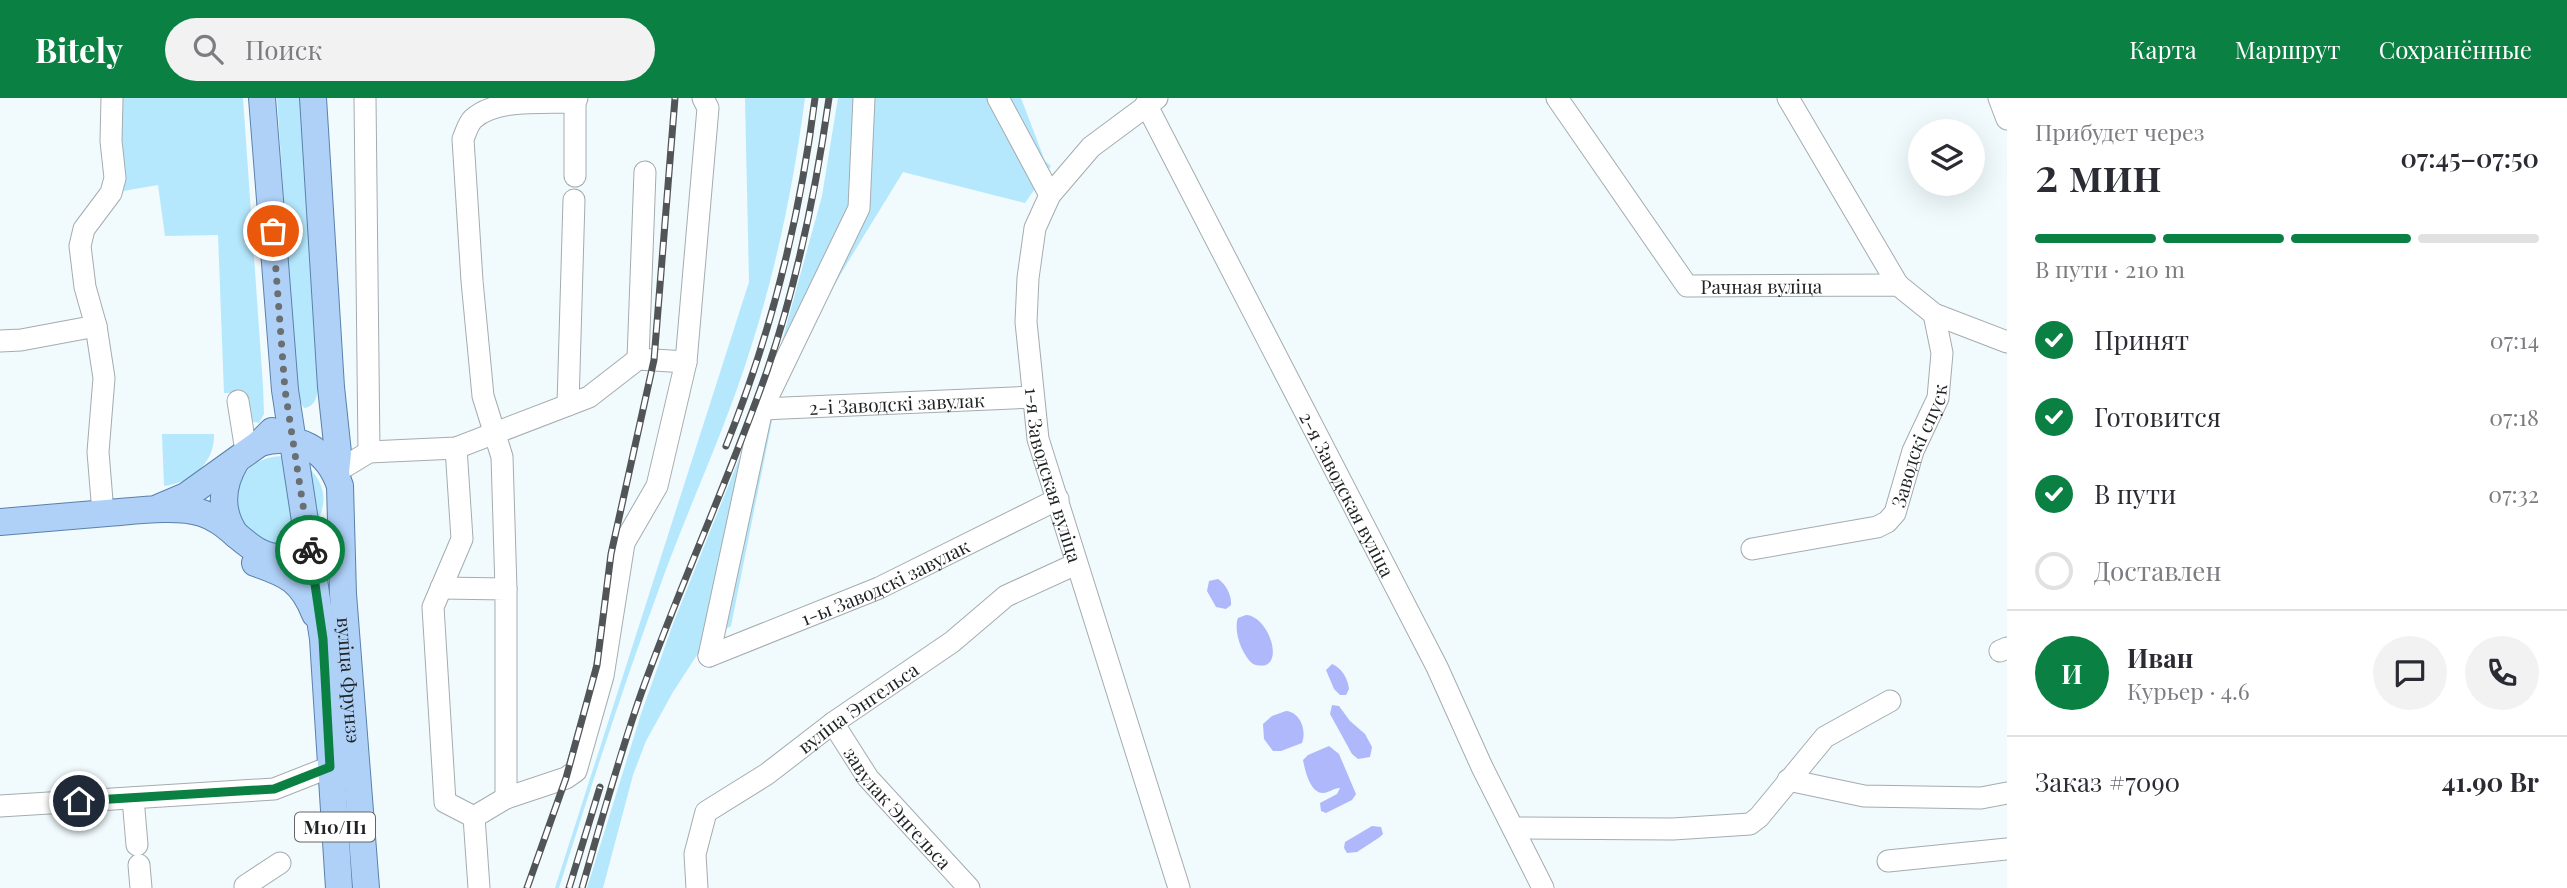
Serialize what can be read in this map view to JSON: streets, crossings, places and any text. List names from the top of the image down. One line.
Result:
{"streets":{"main road":["вуліца Фрунзэ","М10/П1"],"street":["Рачная вуліца","2-і Заводскі завулак","Заводскі спуск","1-я Заводская вуліца","2-я Заводская вуліца","1-ы Заводскі завулак","вуліца Энгельса","завулак Энгельса"]},"crossings":[["2-і Заводскі завулак","1-я Заводская вуліца"],["2-і Заводскі завулак","1-ы Заводскі завулак"],["1-я Заводская вуліца","2-я Заводская вуліца"],["1-я Заводская вуліца","1-ы Заводскі завулак"],["1-я Заводская вуліца","вуліца Энгельса"],["вуліца Энгельса","завулак Энгельса"]],"page":{"header":"Bitely","search":"Поиск","nav":["Карта","Маршрут","Сохранённые"],"heading":["2 мин","Прибудет через","07:45–07:50"],"panel":["Иван","Курьер · 4.6","Заказ #7090","41.90 Br"],"bar":"В пути · 210 m","list":[["Принят","07:14"],["Готовится","07:18"],["В пути","07:32"],"Доставлен"],"round":"И"}}
